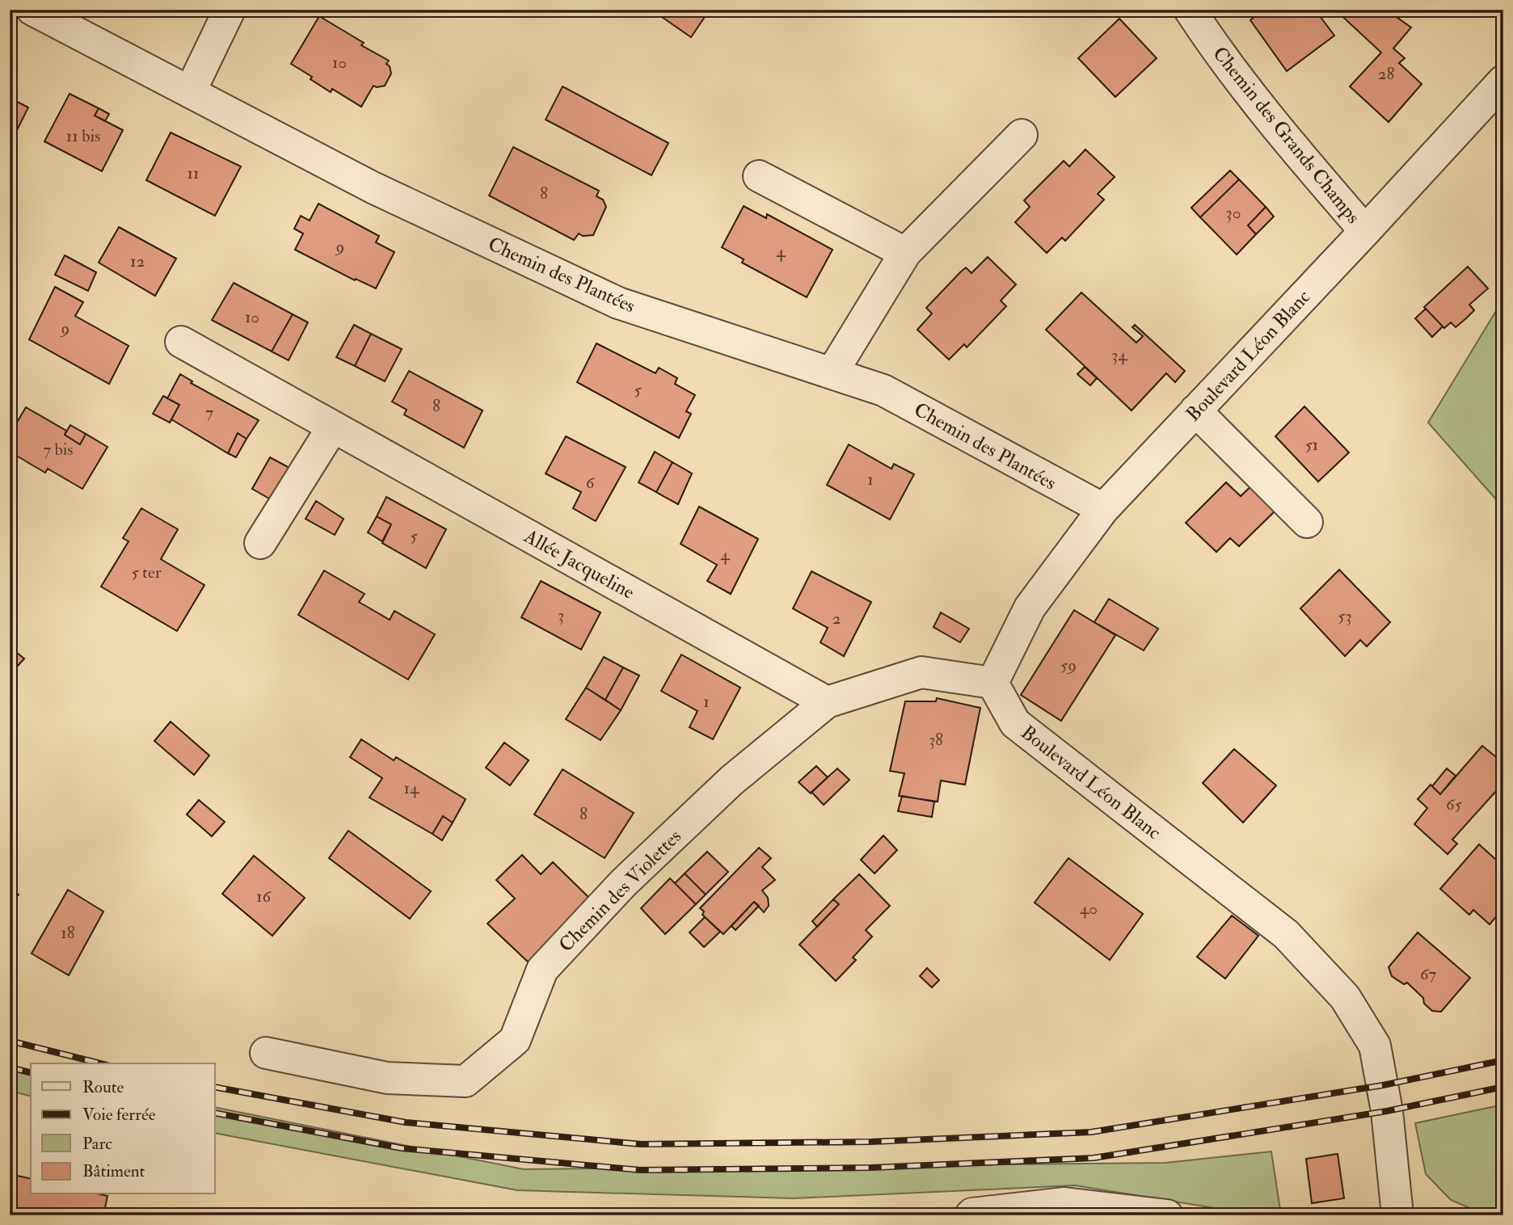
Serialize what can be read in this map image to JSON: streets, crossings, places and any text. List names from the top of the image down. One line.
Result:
{"streets":{"street":["Chemin des Grands Champs","Chemin des Plantées","Boulevard Léon Blanc","Allée Jacqueline","Chemin des Violettes"]},"crossings":[["Chemin des Grands Champs","Boulevard Léon Blanc"],["Chemin des Plantées","Boulevard Léon Blanc"],["Boulevard Léon Blanc","Chemin des Violettes"],["Allée Jacqueline","Chemin des Violettes"]],"house_numbers":["10","28","11 bis","11","8","30","9","4","12","10","9","34","5","8","7","51","7 bis","1","6","5","4","5 ter","3","53","2","59","1","38","14","65","8","16","40","18","67"],"legend":["Route","Voie ferrée","Parc","Bâtiment"]}
